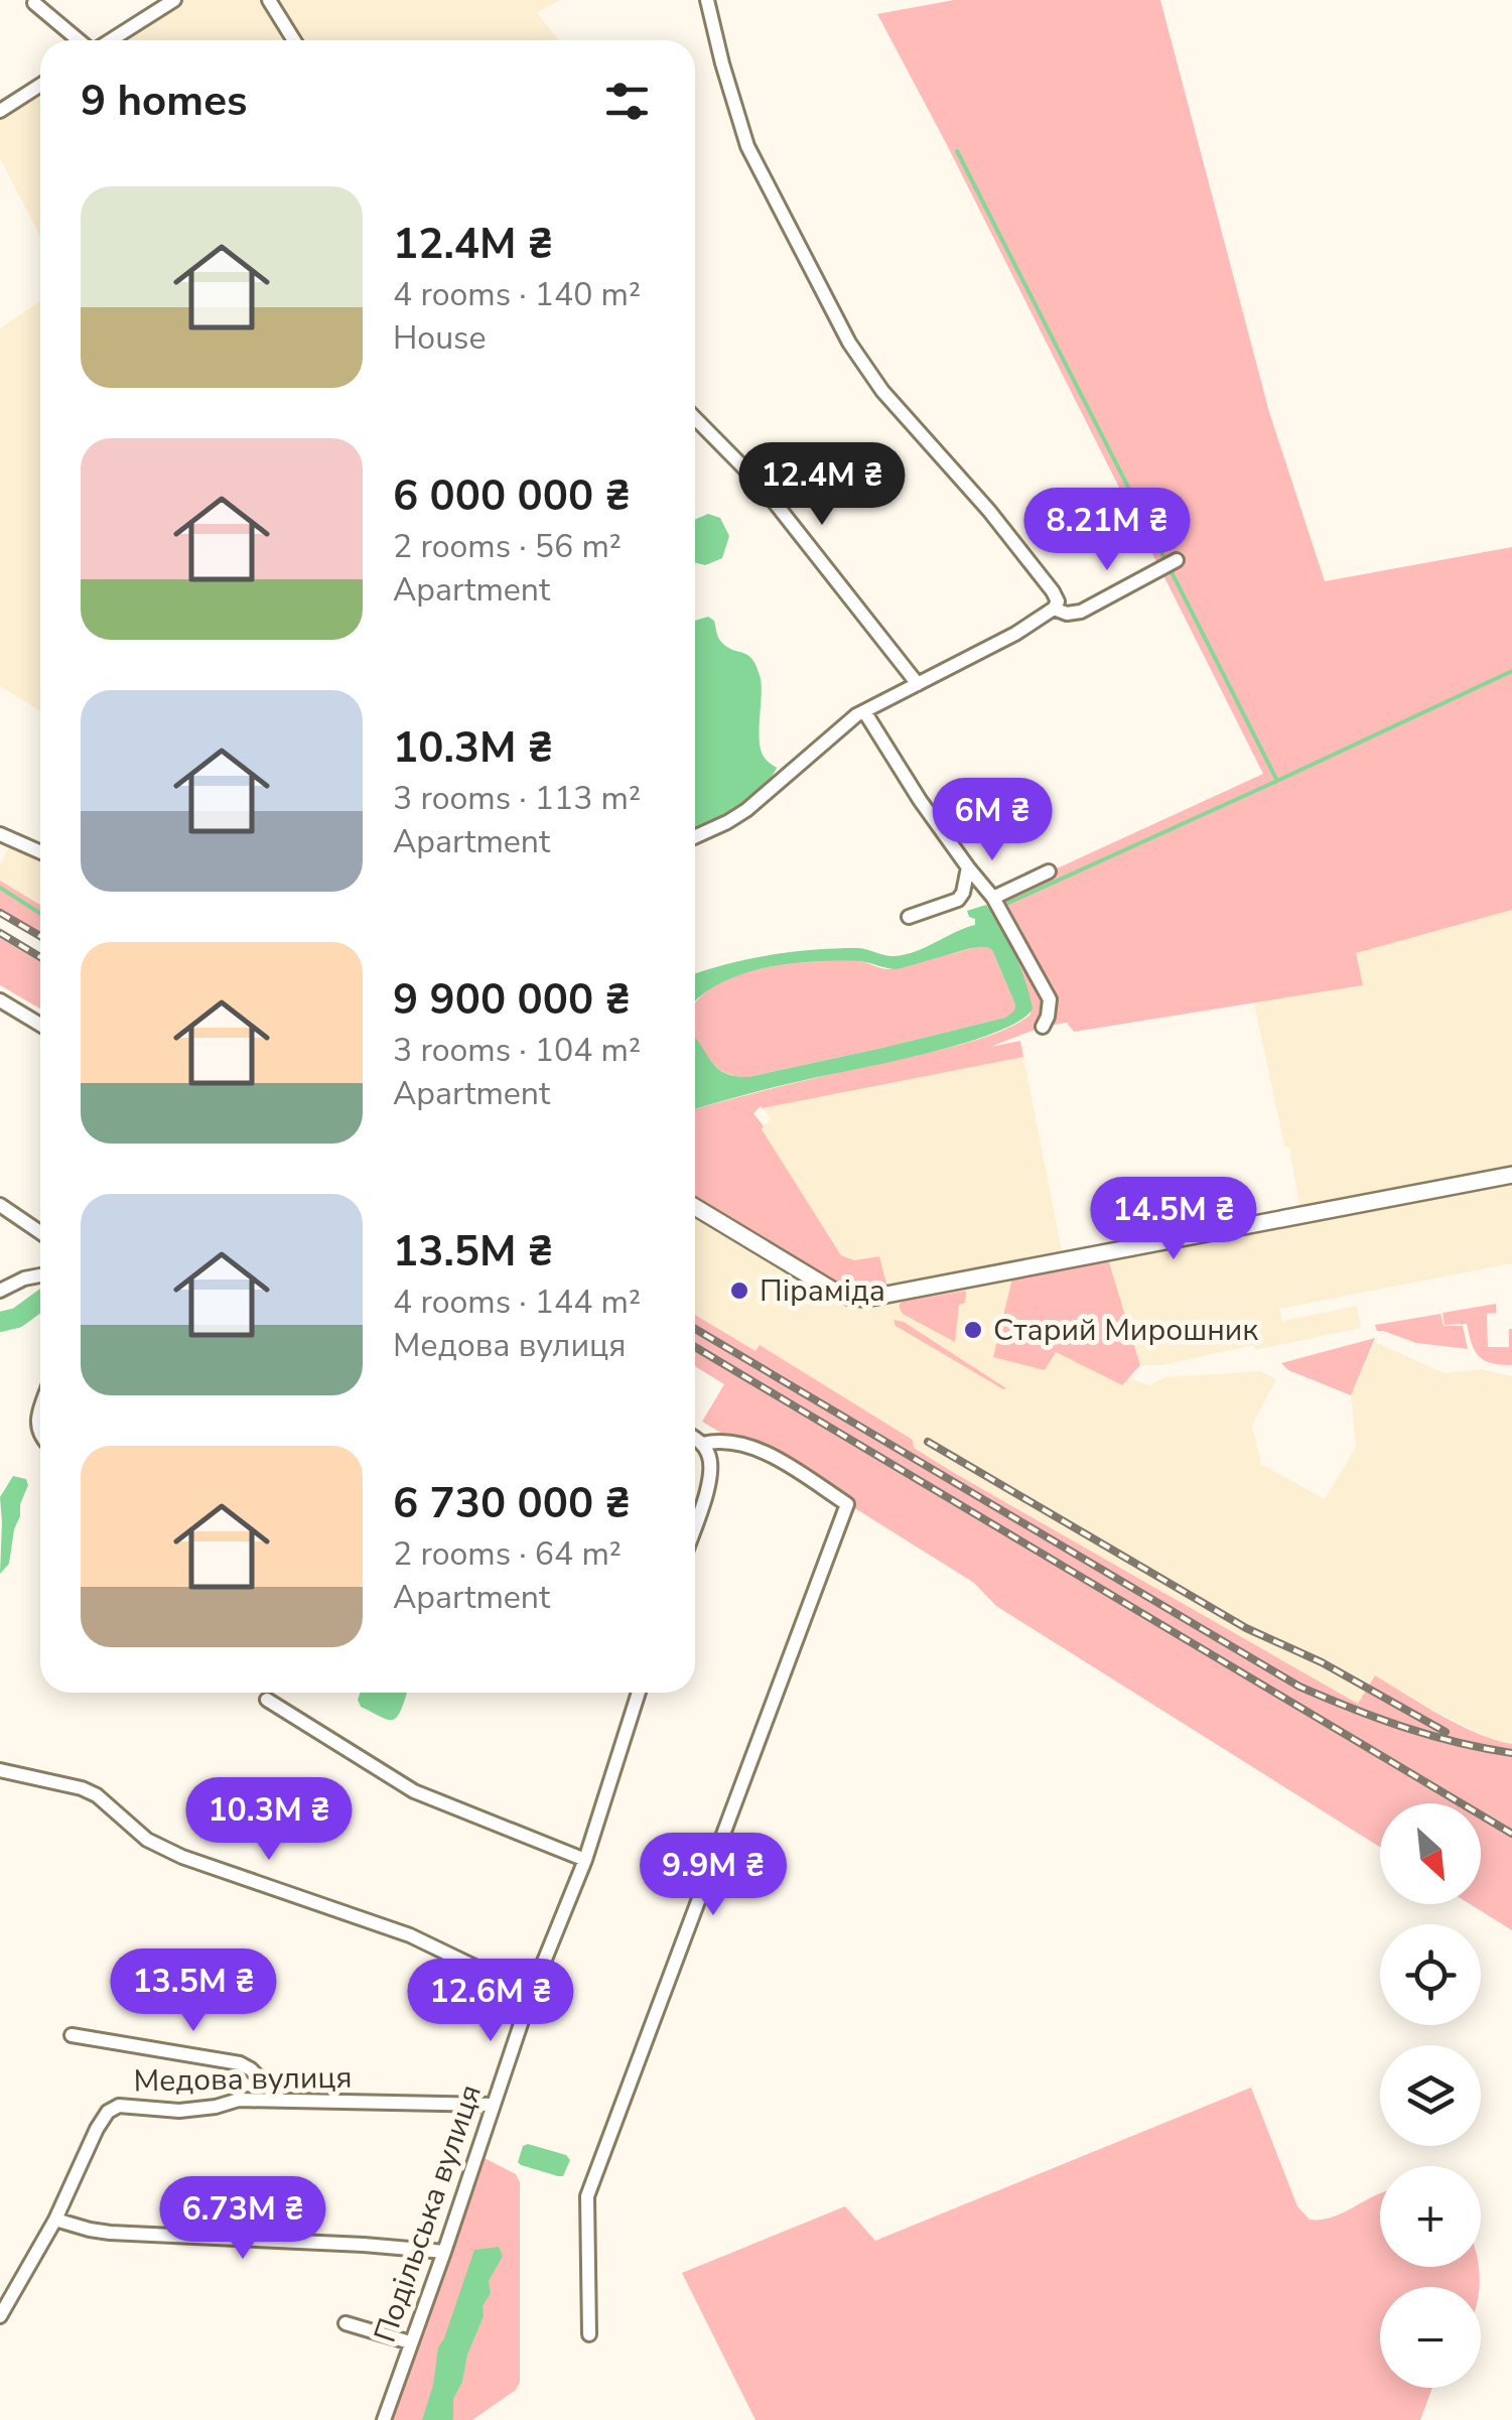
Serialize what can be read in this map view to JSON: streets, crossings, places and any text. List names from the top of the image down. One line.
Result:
{"streets":{"street":["Медова вулиця","Подільська вулиця"]},"crossings":[["Медова вулиця","Подільська вулиця"]],"places":["Піраміда","Старий Мирошник"],"north":"bottom right","page":{"heading":"9 homes","list":[{"name":"12.4M ₴","note":"4 rooms · 140 m² · House"},{"name":"6 000 000 ₴","note":"2 rooms · 56 m² · Apartment"},{"name":"10.3M ₴","note":"3 rooms · 113 m² · Apartment"},{"name":"9 900 000 ₴","note":"3 rooms · 104 m² · Apartment"},{"name":"13.5M ₴","note":"4 rooms · 144 m² · Медова вулиця"},{"name":"6 730 000 ₴","note":"2 rooms · 64 m² · Apartment"}],"price":["12.4M ₴","8.21M ₴","6M ₴","14.5M ₴","10.3M ₴","9.9M ₴","13.5M ₴","12.6M ₴","6.73M ₴"],"map_buttons":["+","−"]}}
